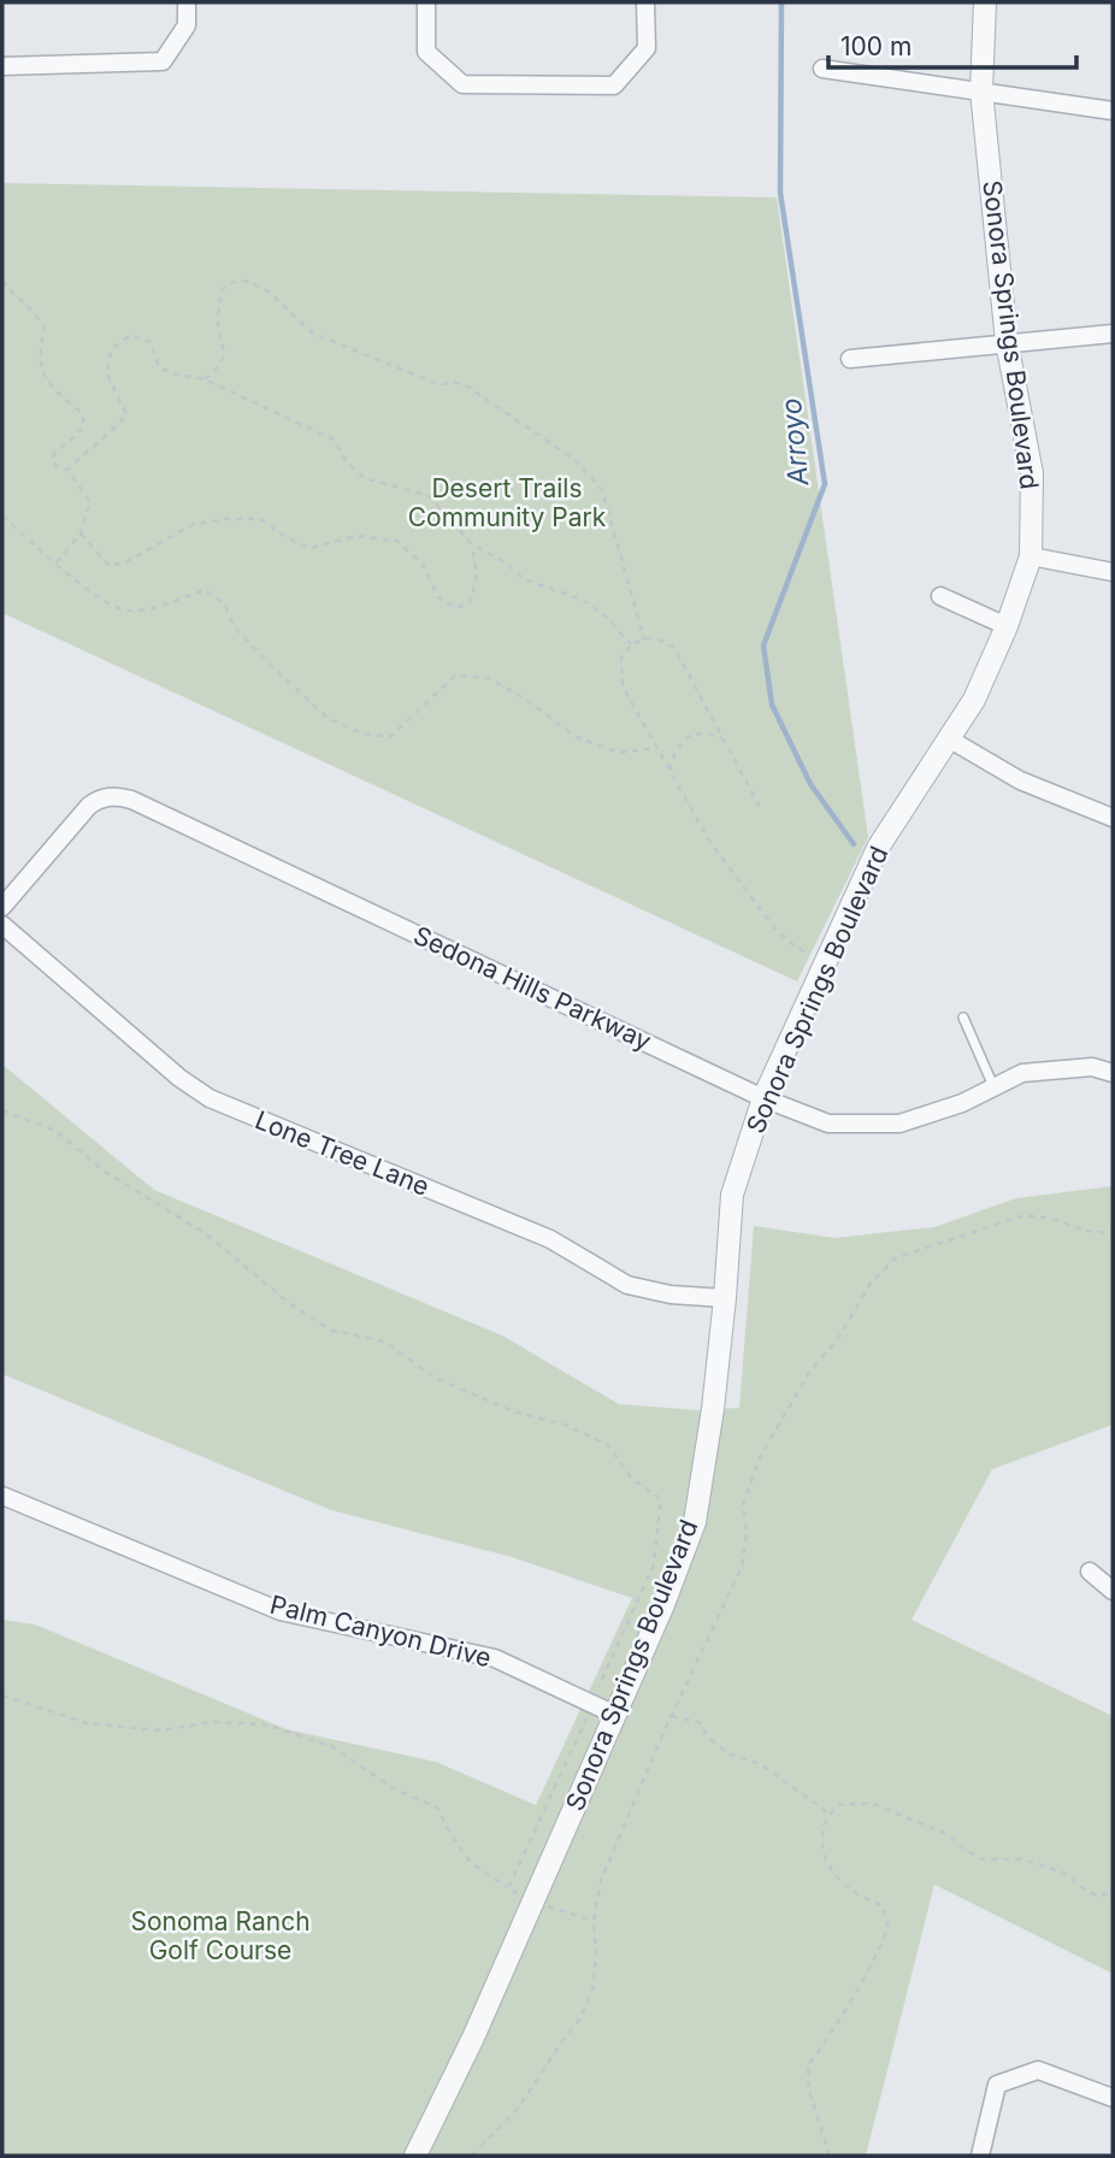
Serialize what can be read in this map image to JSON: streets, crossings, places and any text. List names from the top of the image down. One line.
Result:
{"streets":{"street":["Sonora Springs Boulevard","Sedona Hills Parkway","Lone Tree Lane","Palm Canyon Drive"]},"crossings":[["Sonora Springs Boulevard","Sedona Hills Parkway"],["Sonora Springs Boulevard","Lone Tree Lane"],["Sonora Springs Boulevard","Palm Canyon Drive"]],"water":["Arroyo"],"parks":["Desert Trails Community Park","Sonoma Ranch Golf Course"],"scale_bar":"100 m"}
